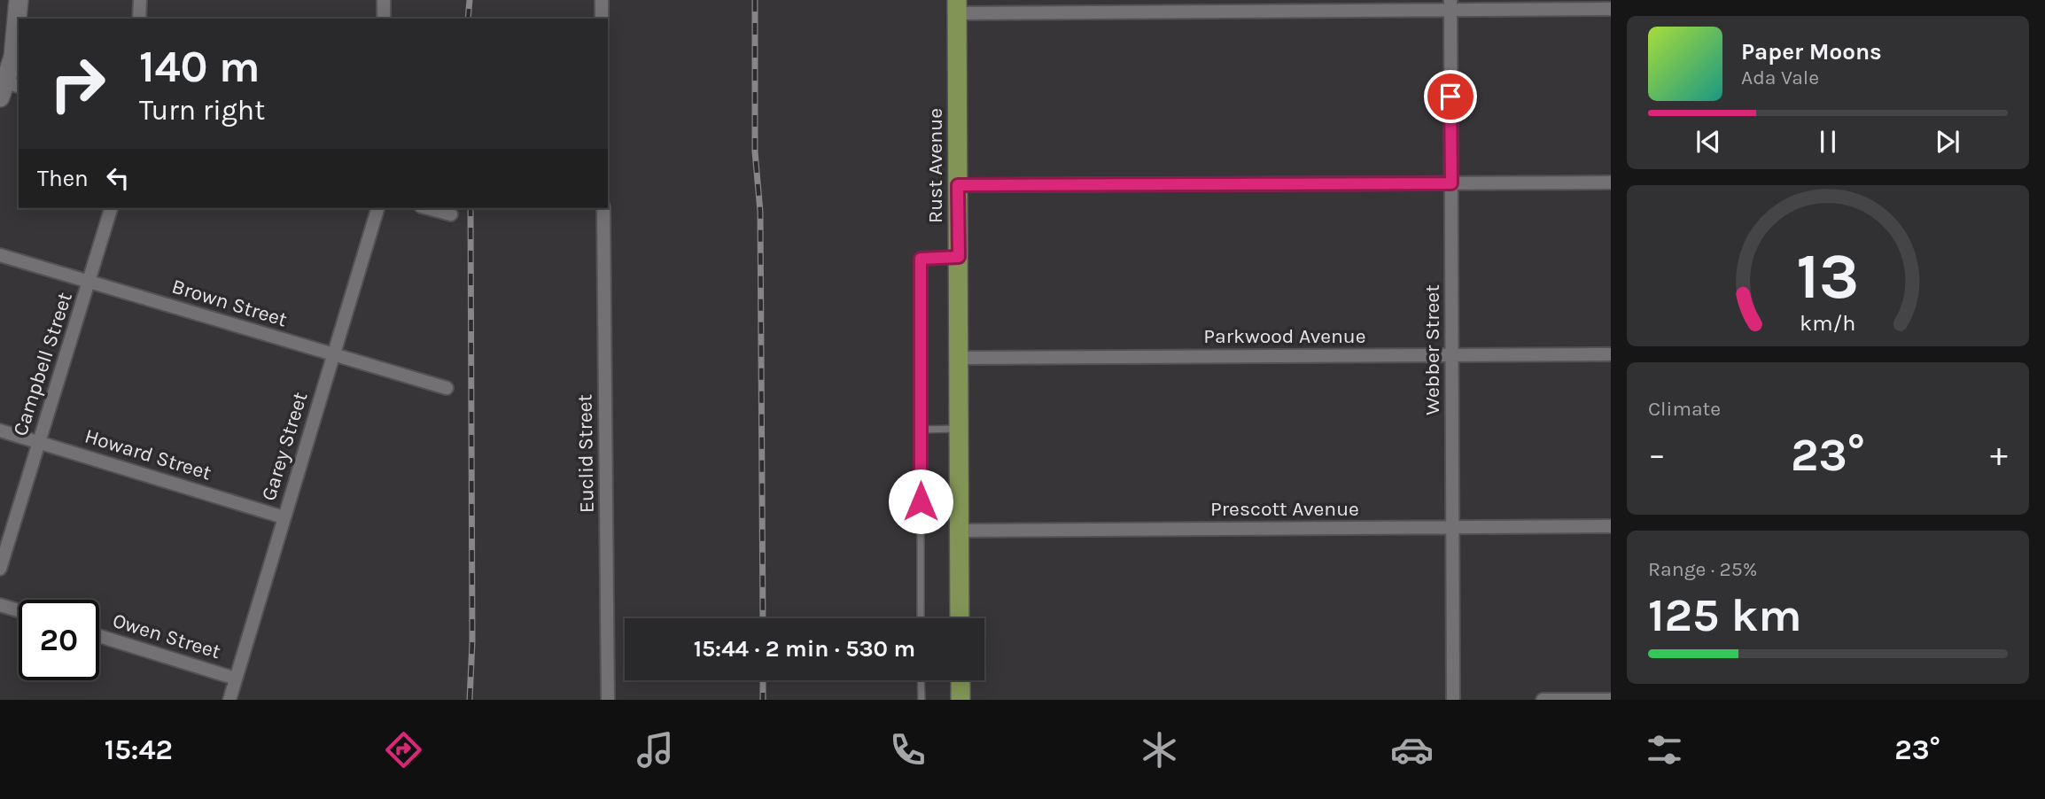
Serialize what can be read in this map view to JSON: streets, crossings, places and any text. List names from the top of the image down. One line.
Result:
{"streets":{"highway":["Rust Avenue"],"street":["Brown Street","Parkwood Avenue","Webber Street","Campbell Street","Garey Street","Euclid Street","Howard Street","Prescott Avenue","Owen Street"]},"crossings":[["Rust Avenue","Parkwood Avenue"],["Rust Avenue","Prescott Avenue"],["Brown Street","Campbell Street"],["Brown Street","Garey Street"],["Parkwood Avenue","Webber Street"],["Webber Street","Prescott Avenue"],["Campbell Street","Howard Street"],["Garey Street","Howard Street"],["Garey Street","Owen Street"]],"page":{"turn":["140 m","Turn right"],"song":["Paper Moons","Ada Vale"],"then":"Then","tile":["Climate",["Range · 25%","125 km"]],"heat":["−","23°","+"],"limit":"20","trip":"15:44 · 2 min · 530 m","tabs":["15:42","23°"],"gauge":["13","km/h"]}}
